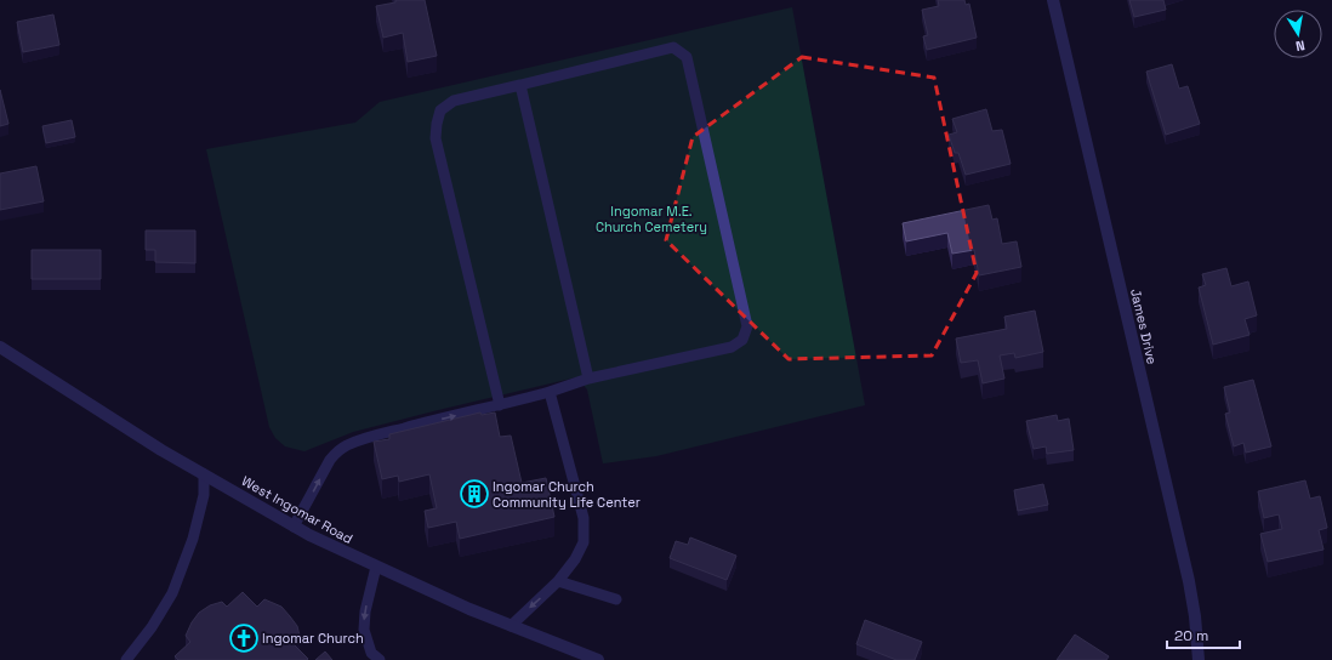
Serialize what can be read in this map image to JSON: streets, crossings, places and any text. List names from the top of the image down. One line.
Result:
{"streets":{"street":["James Drive","West Ingomar Road"]},"parks":["Ingomar M.E. Church Cemetery"],"places":{"building":["Ingomar Church Community Life Center"],"church":["Ingomar Church"]},"scale_bar":"20 m","north":"bottom"}
